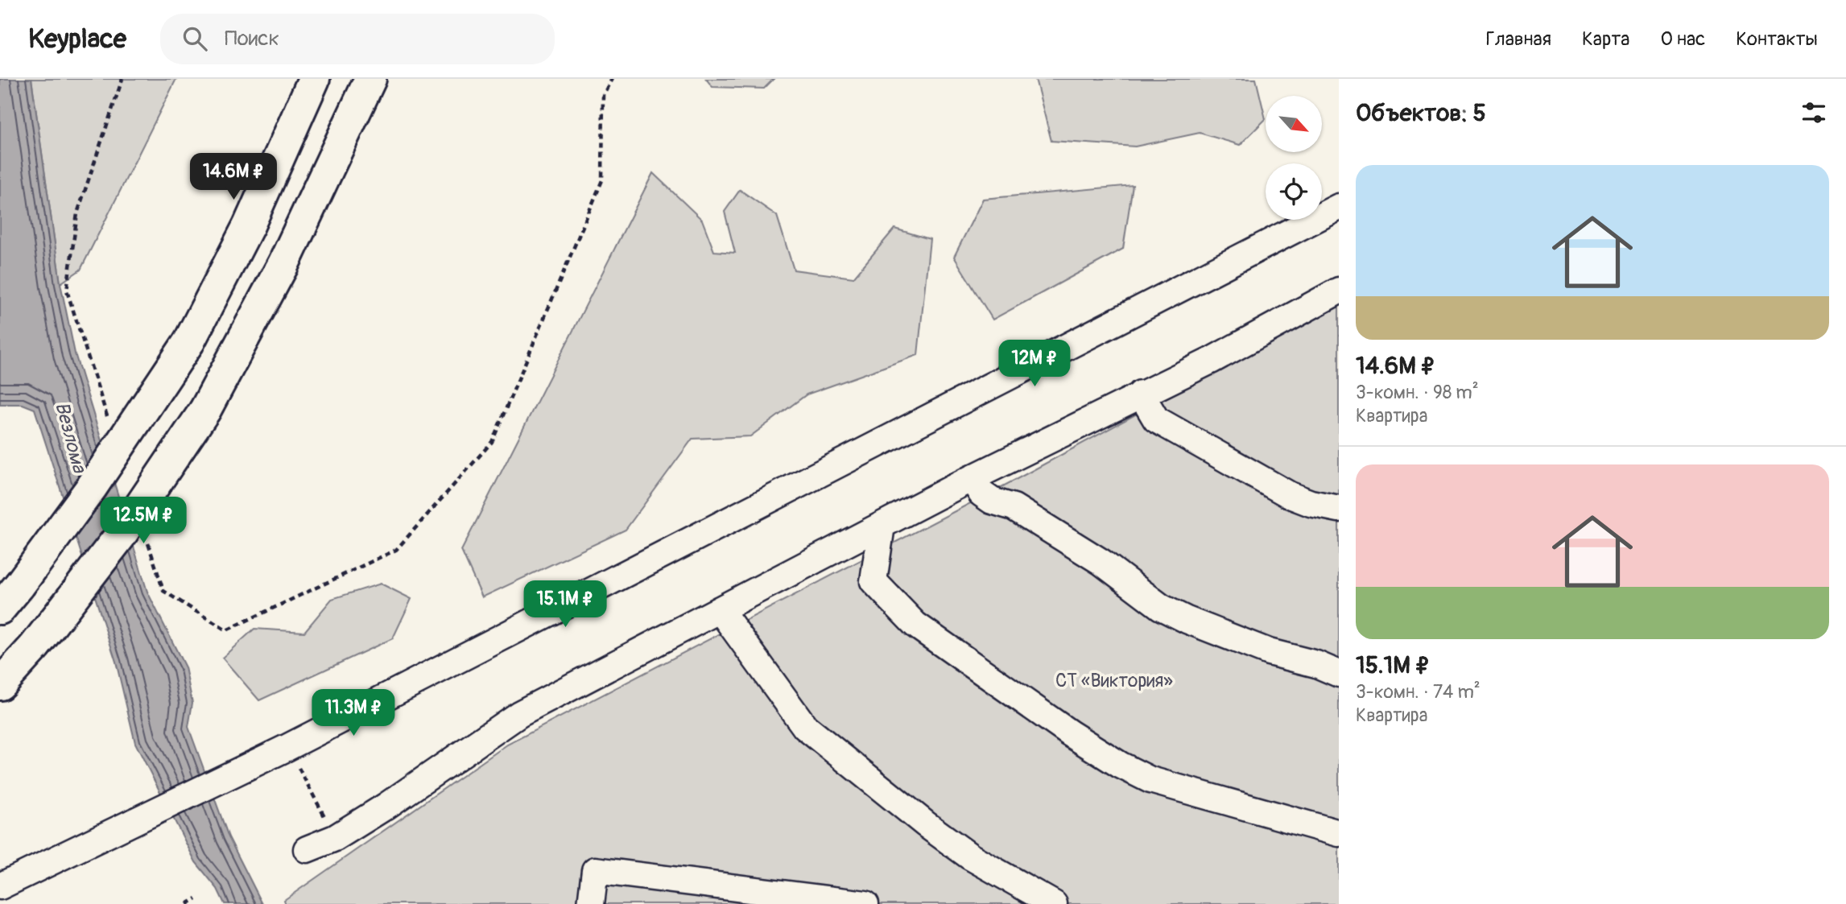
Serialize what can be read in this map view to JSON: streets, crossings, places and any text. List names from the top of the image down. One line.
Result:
{"water":["Везлома"],"parks":["СТ «Виктория»"],"north":"bottom right","page":{"header":"Keyplace","search":"Поиск","nav":["Главная","Карта","О нас","Контакты"],"heading":"Объектов: 5","list":[{"name":"14.6M ₽","note":"3-комн. · 98 m² · Квартира"},{"name":"15.1M ₽","note":"3-комн. · 74 m² · Квартира"}],"price":["14.6M ₽","12M ₽","12.5M ₽","15.1M ₽","11.3M ₽"]}}
